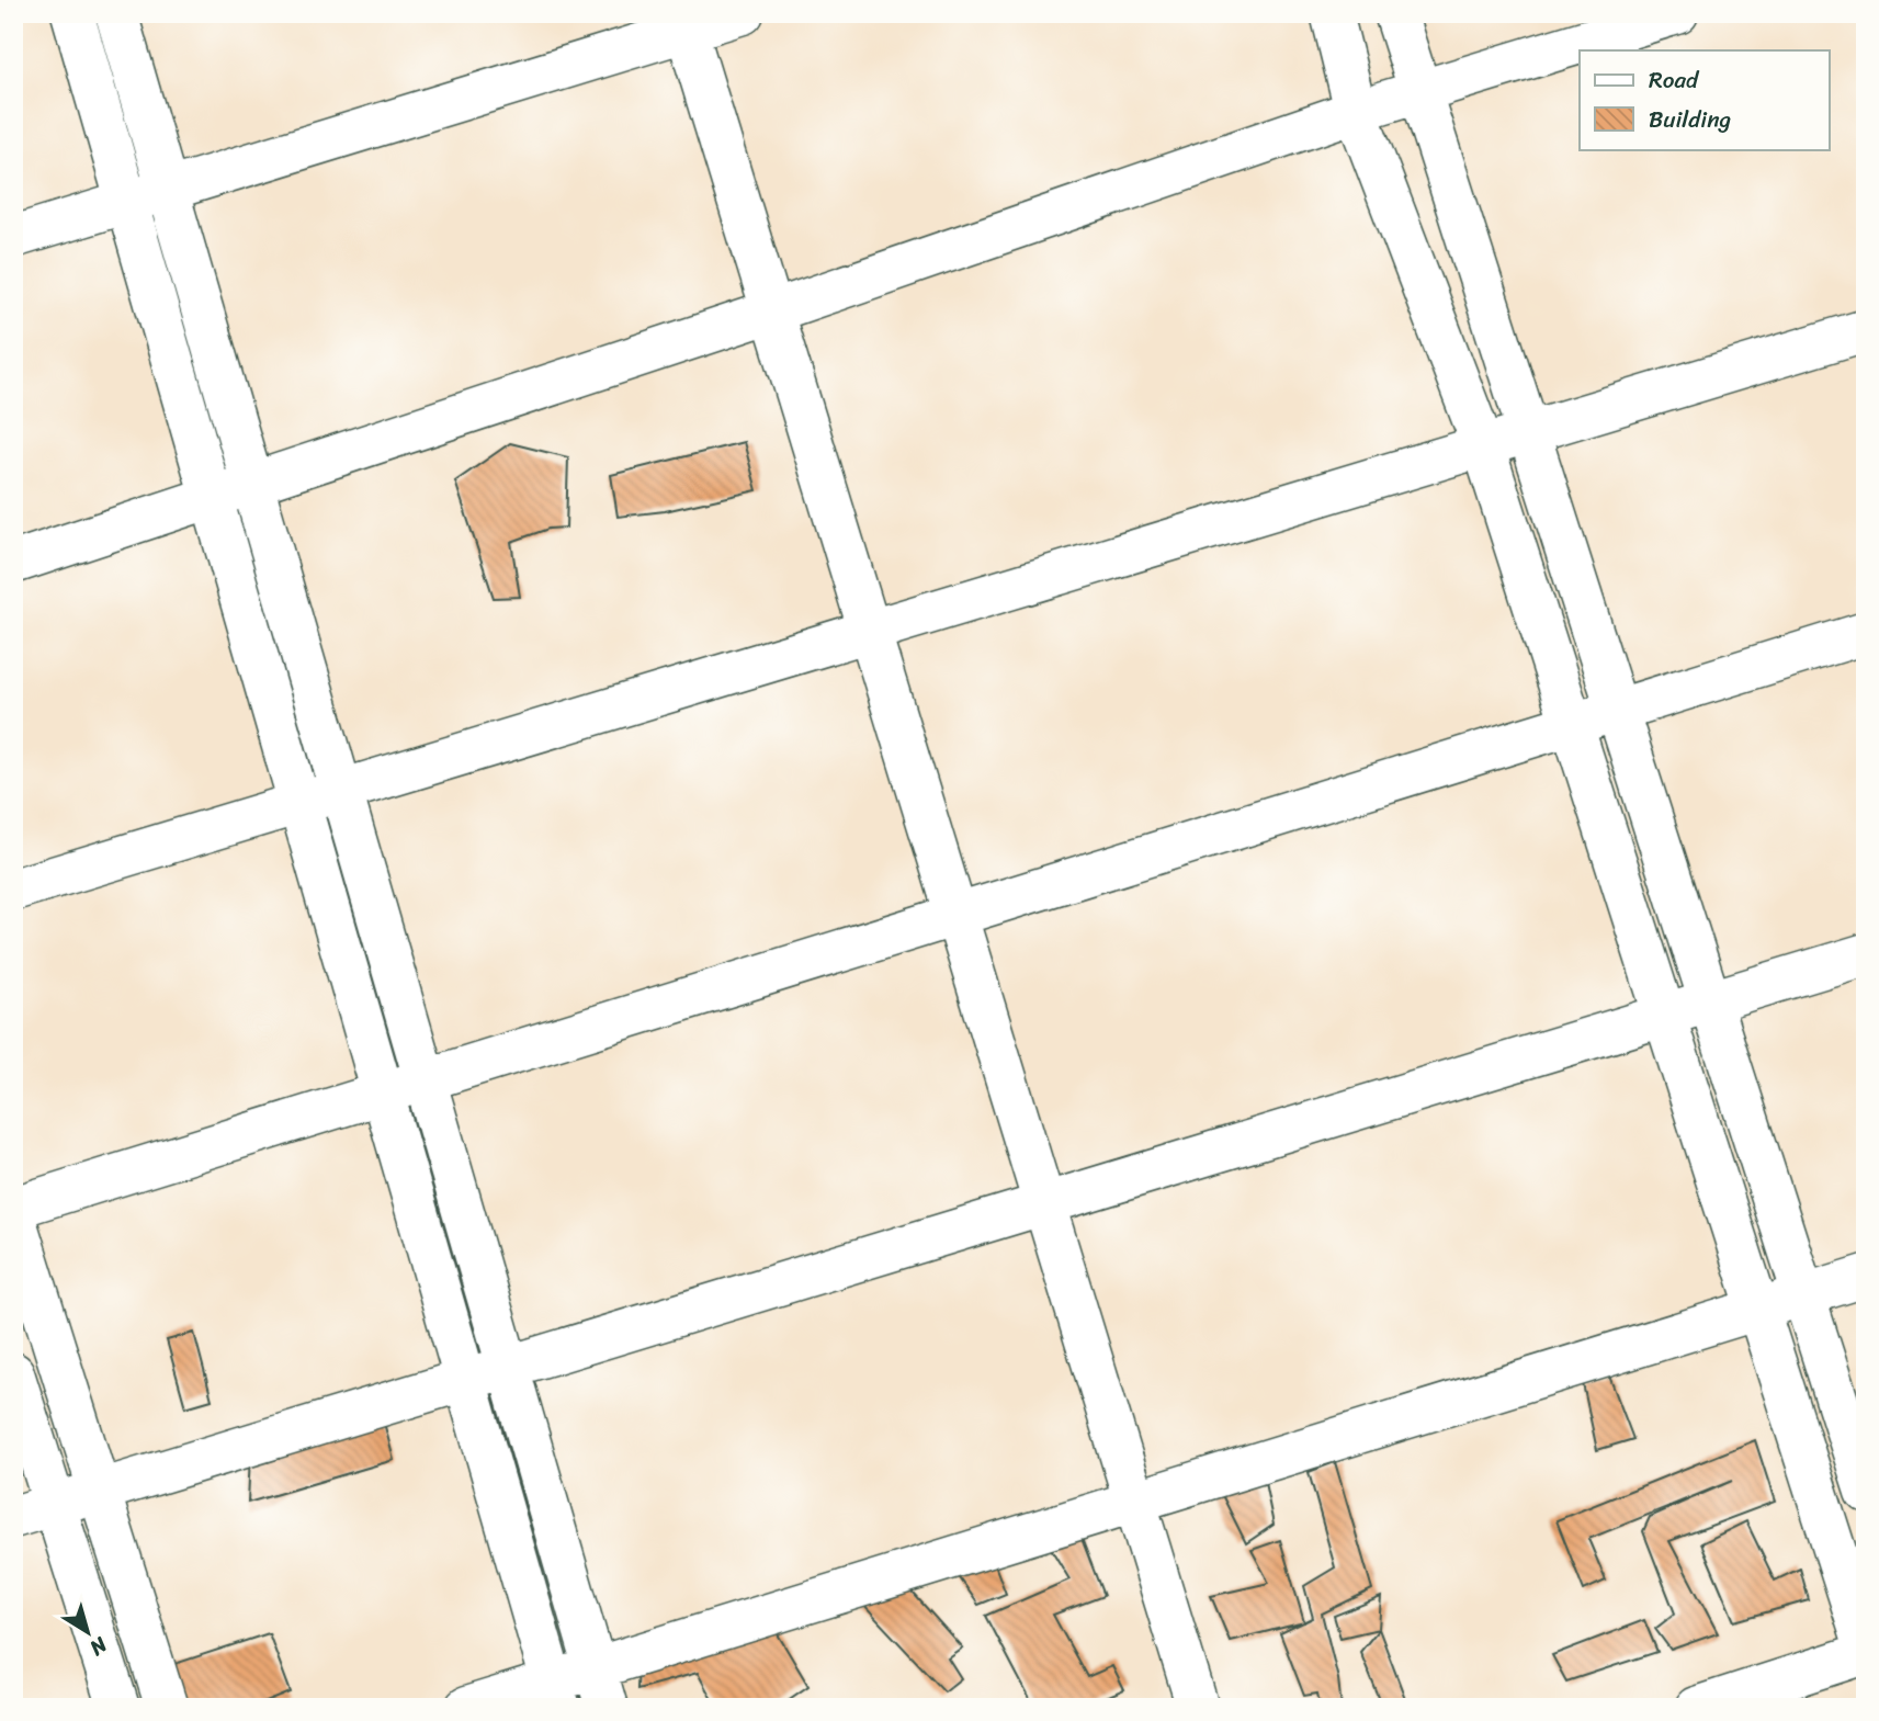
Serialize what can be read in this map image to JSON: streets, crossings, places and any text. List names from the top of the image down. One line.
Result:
{"legend":["Road","Building"],"north":"bottom right"}
